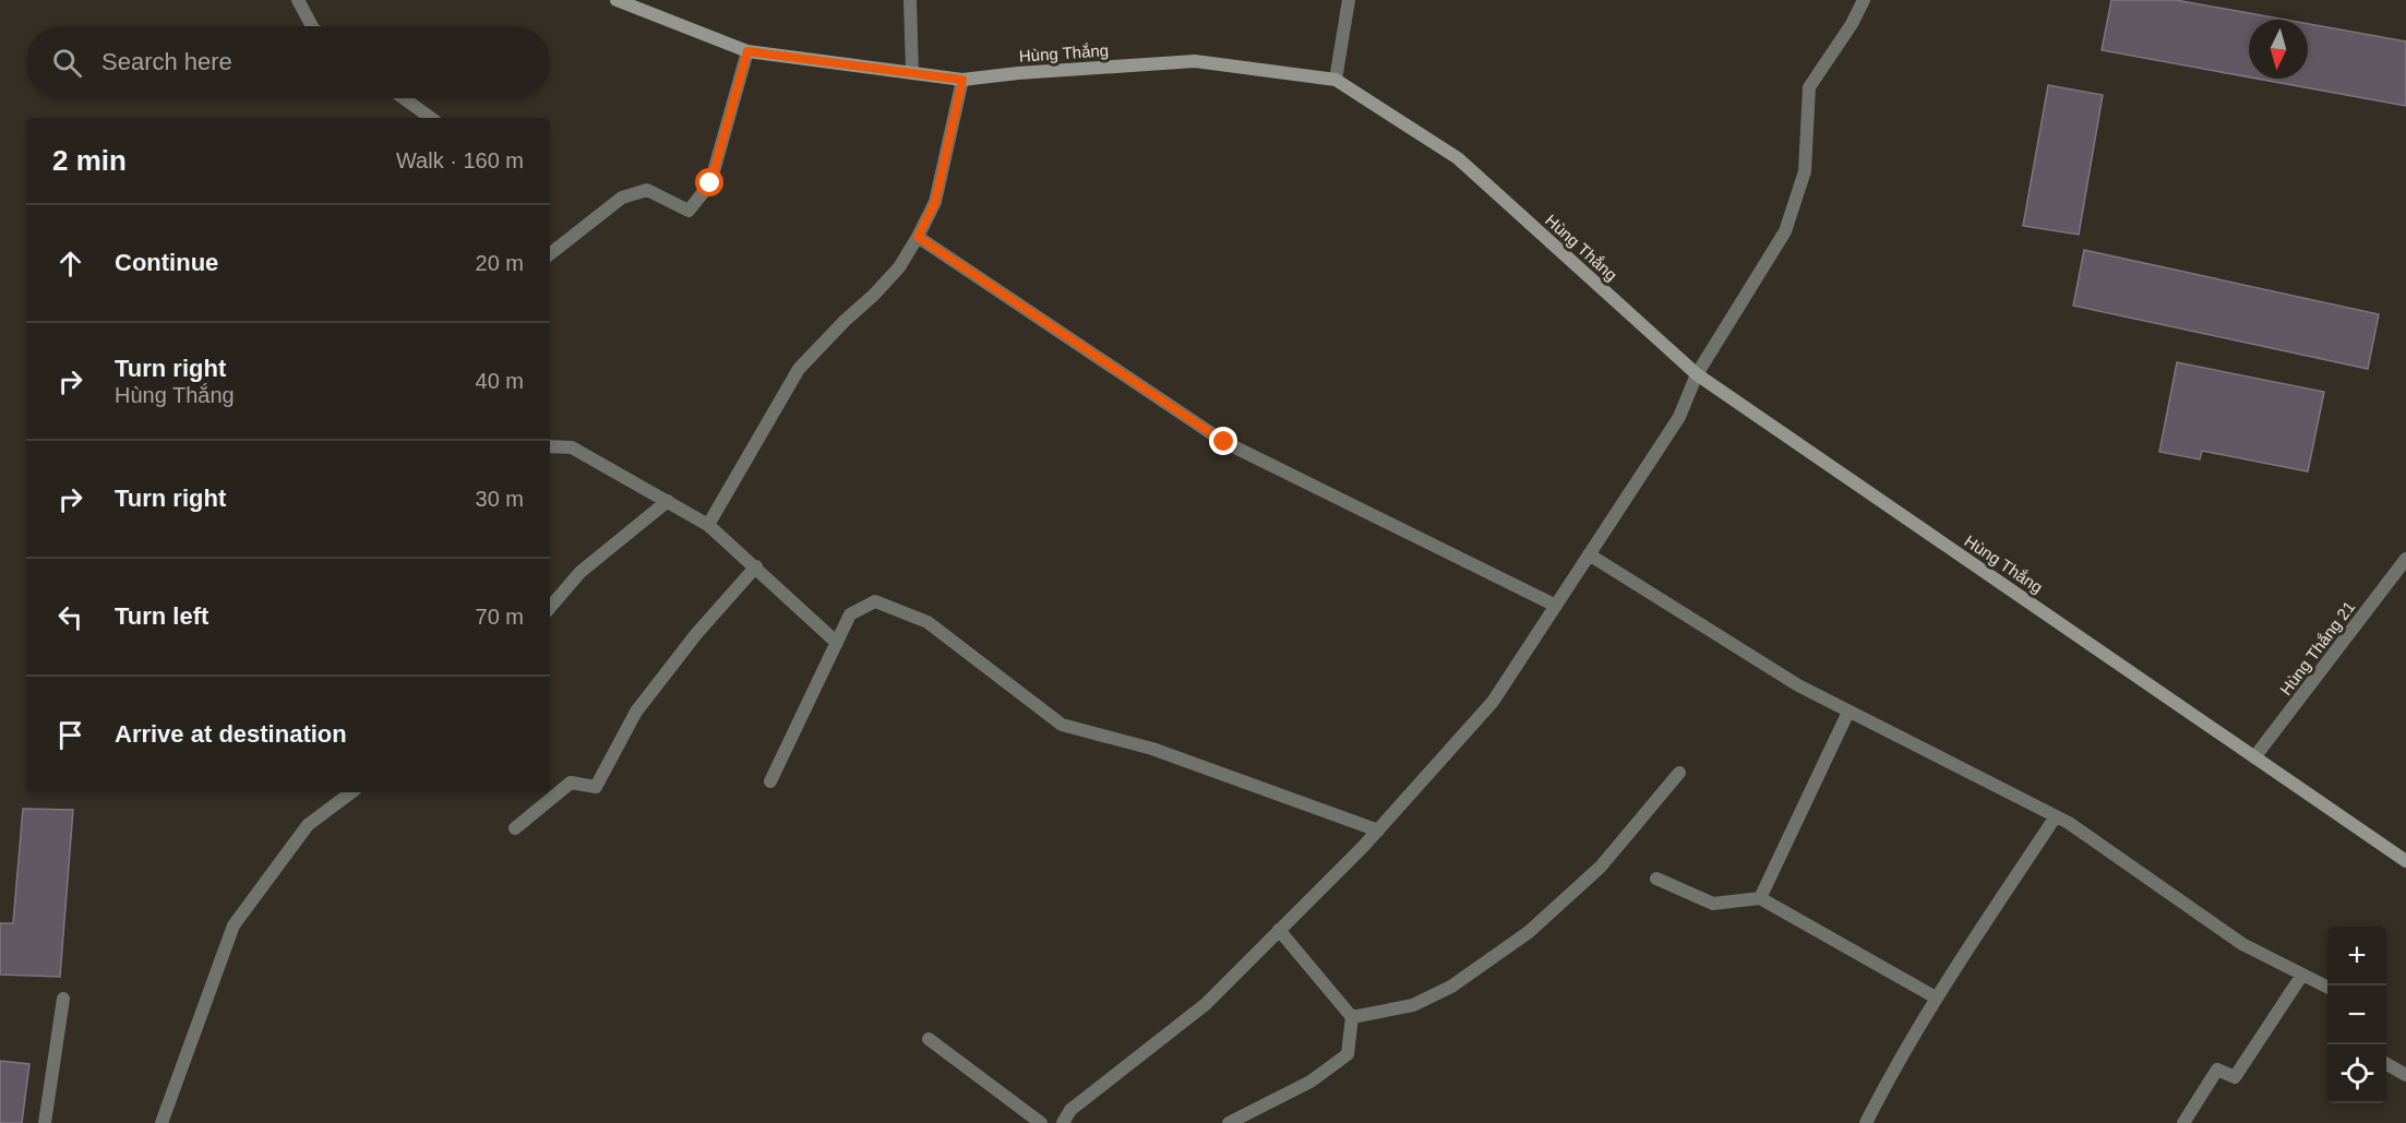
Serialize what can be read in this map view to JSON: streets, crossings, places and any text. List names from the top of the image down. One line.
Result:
{"streets":{"street":["Hùng Thắng","Hùng Thắng 21"]},"crossings":[["Hùng Thắng","Hùng Thắng 21"]],"north":"bottom","page":{"search":"Search here","heading":["2 min","Walk · 160 m"],"list":[["Continue","20 m"],["Turn right","Hùng Thắng","40 m"],["Turn right","30 m"],["Turn left","70 m"],"Arrive at destination"],"map_buttons":["+","−"]}}
